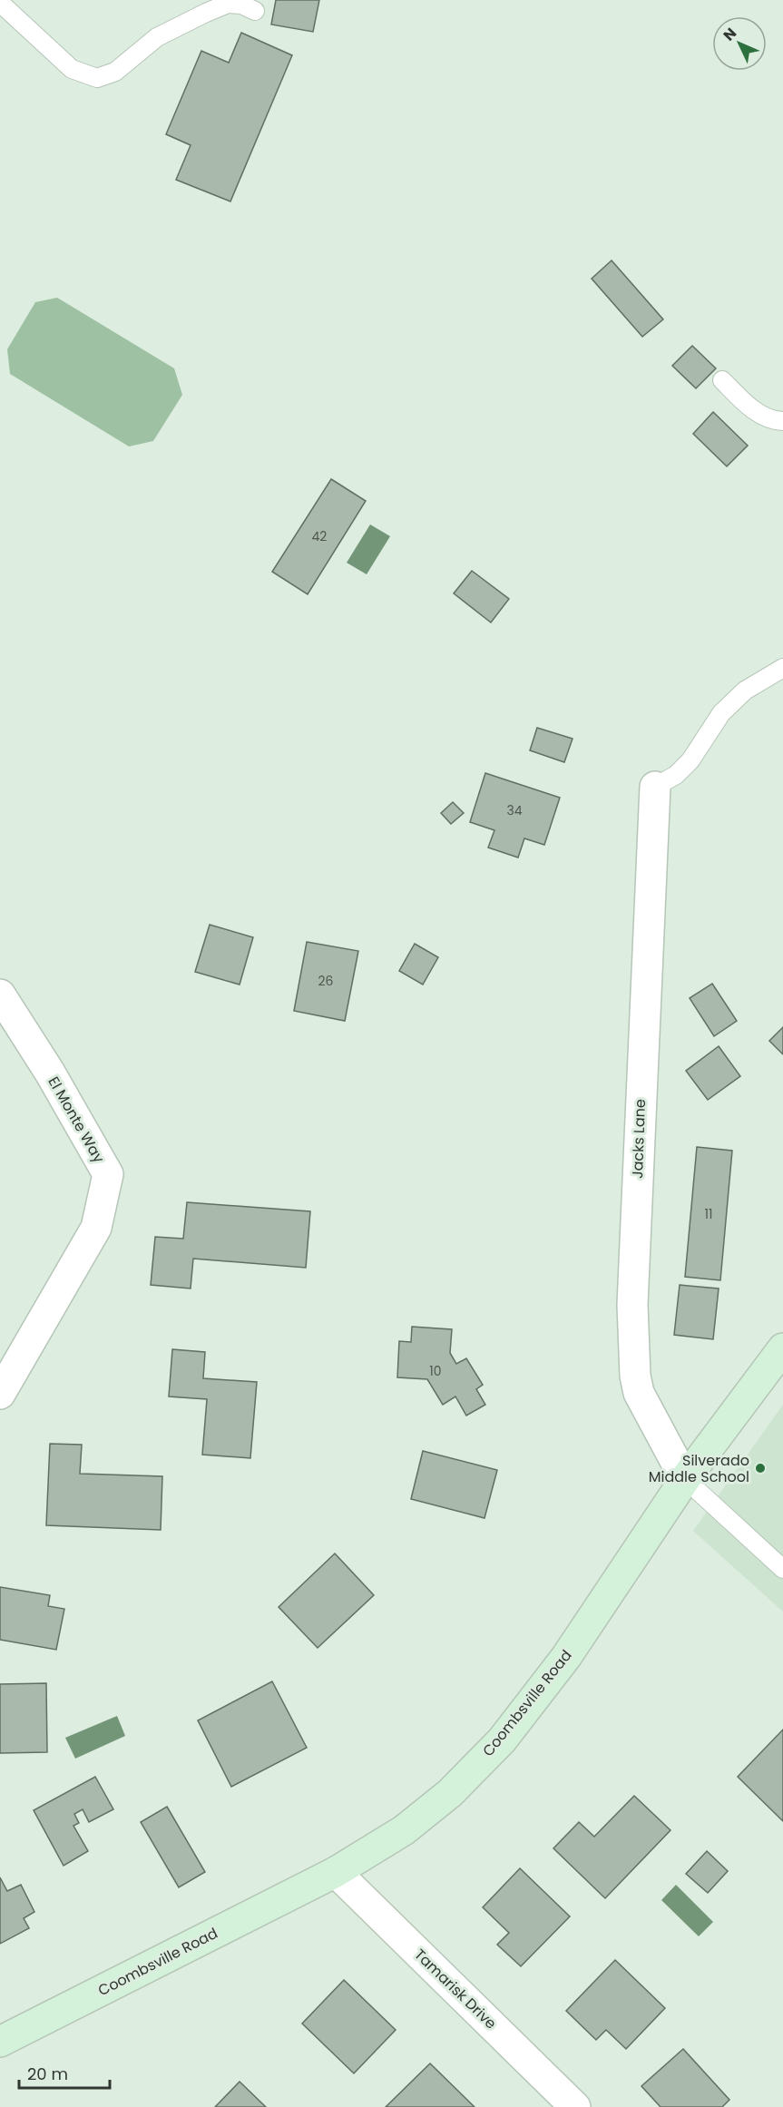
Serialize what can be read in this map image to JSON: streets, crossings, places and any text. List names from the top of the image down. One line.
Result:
{"streets":{"street":["El Monte Way","Jacks Lane","Coombsville Road","Tamarisk Drive"]},"crossings":[["Jacks Lane","Coombsville Road"],["Coombsville Road","Tamarisk Drive"]],"places":["Silverado Middle School"],"house_numbers":["42","34","26","11","10"],"scale_bar":"20 m","north":"top left"}
